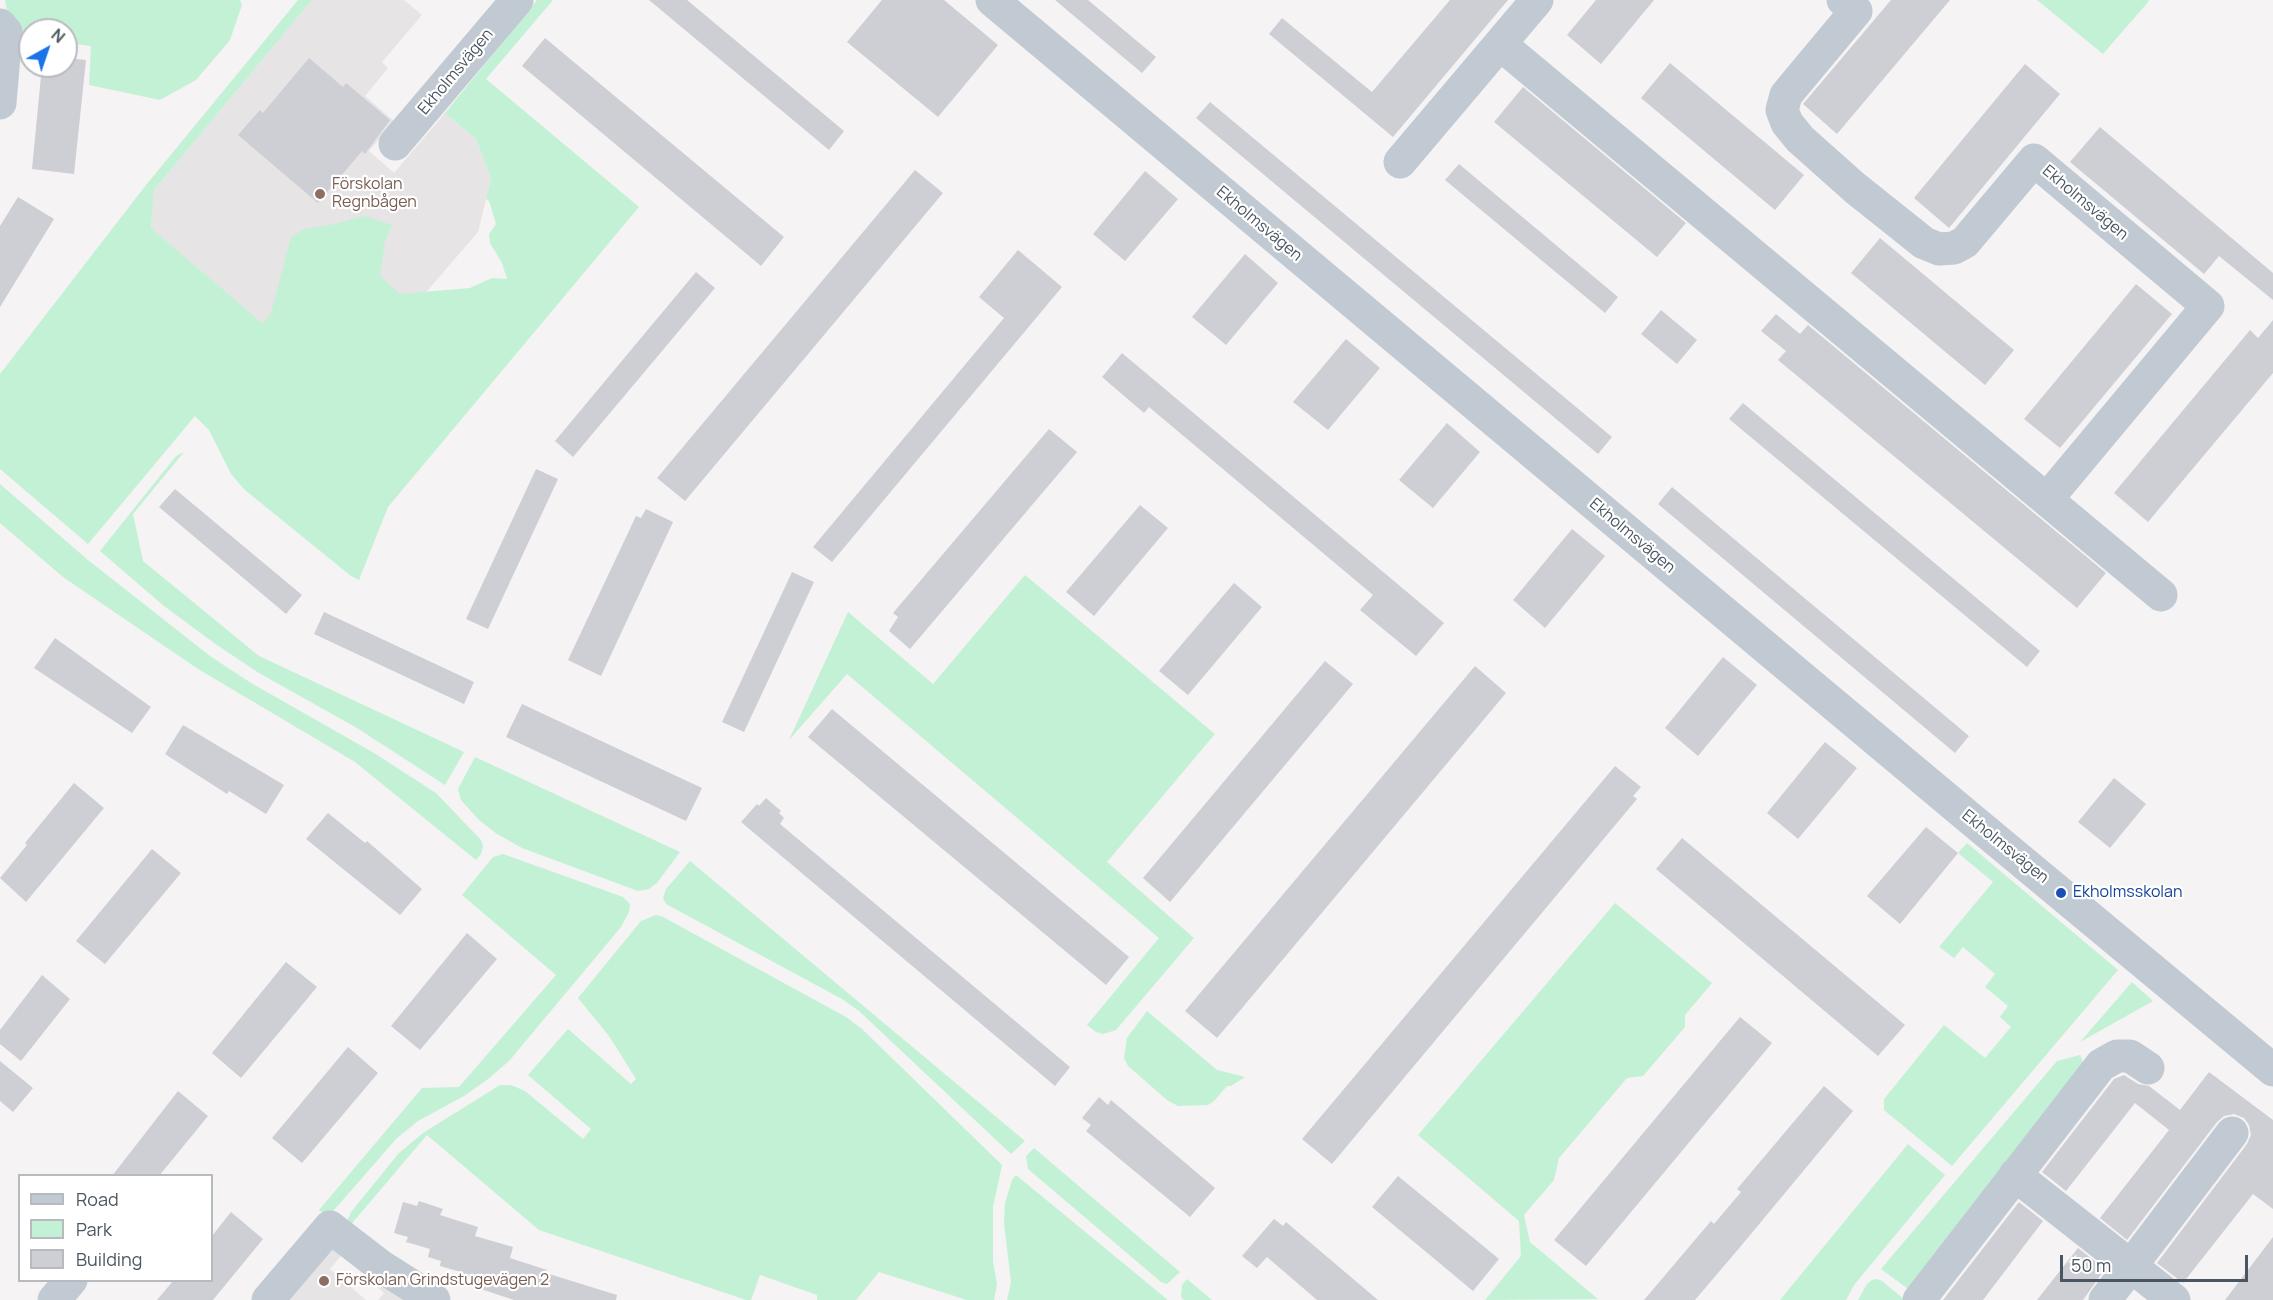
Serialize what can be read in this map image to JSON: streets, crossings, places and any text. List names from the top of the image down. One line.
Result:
{"streets":{"street":["Ekholmsvägen"]},"places":["Förskolan Regnbågen","Ekholmsskolan","Förskolan Grindstugevägen 2"],"legend":["Road","Park","Building"],"scale_bar":"50 m","north":"top right"}
